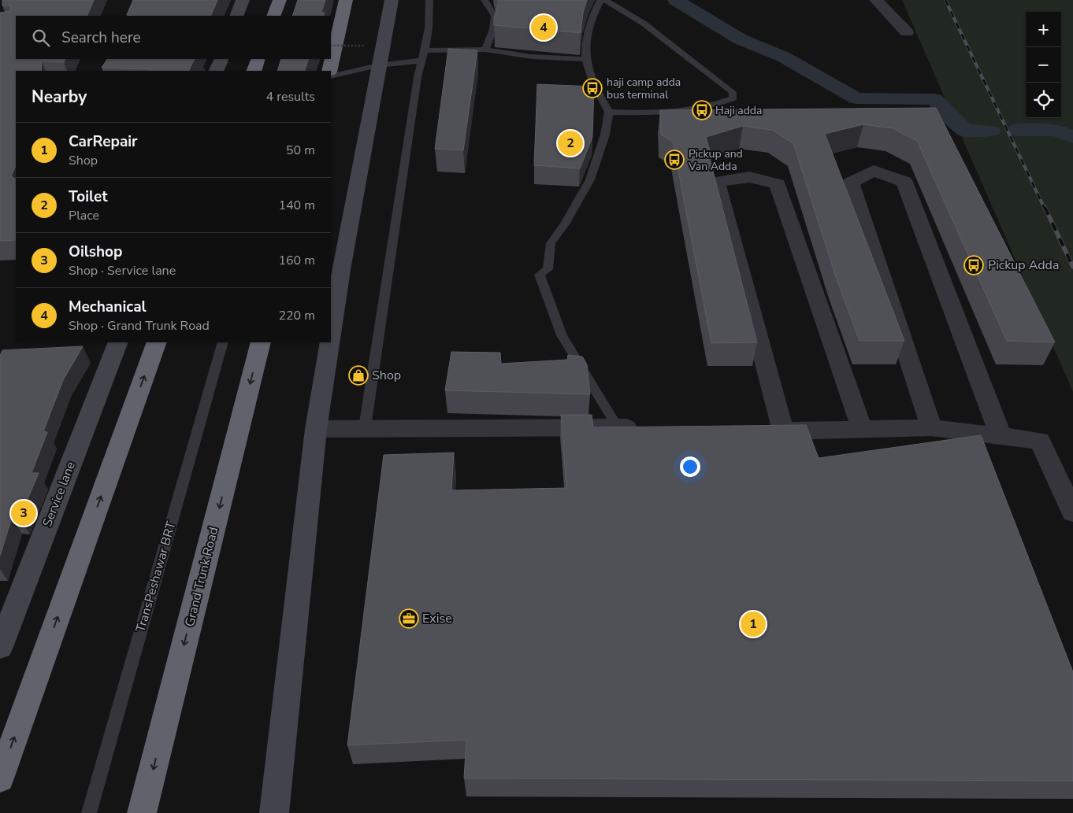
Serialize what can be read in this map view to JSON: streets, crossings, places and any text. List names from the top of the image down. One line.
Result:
{"streets":{"highway":["Grand Trunk Road"],"street":["Service lane"],"lane":["TransPeshawar BRT"]},"places":{"bus stop":["haji camp adda bus terminal","Haji adda","Pickup and Van Adda","Pickup Adda"],"shop":["Shop"],"office":["Exise"]},"page":{"map_buttons":["+","−"],"pins":["4","2","3","1"],"search":"Search here","heading":["Nearby","4 results"],"list":[{"mark":"1","name":"CarRepair","note":"Shop","value":"50 m"},{"mark":"2","name":"Toilet","note":"Place","value":"140 m"},{"mark":"3","name":"Oilshop","note":"Shop · Service lane","value":"160 m"},{"mark":"4","name":"Mechanical","note":"Shop · Grand Trunk Road","value":"220 m"}]}}
